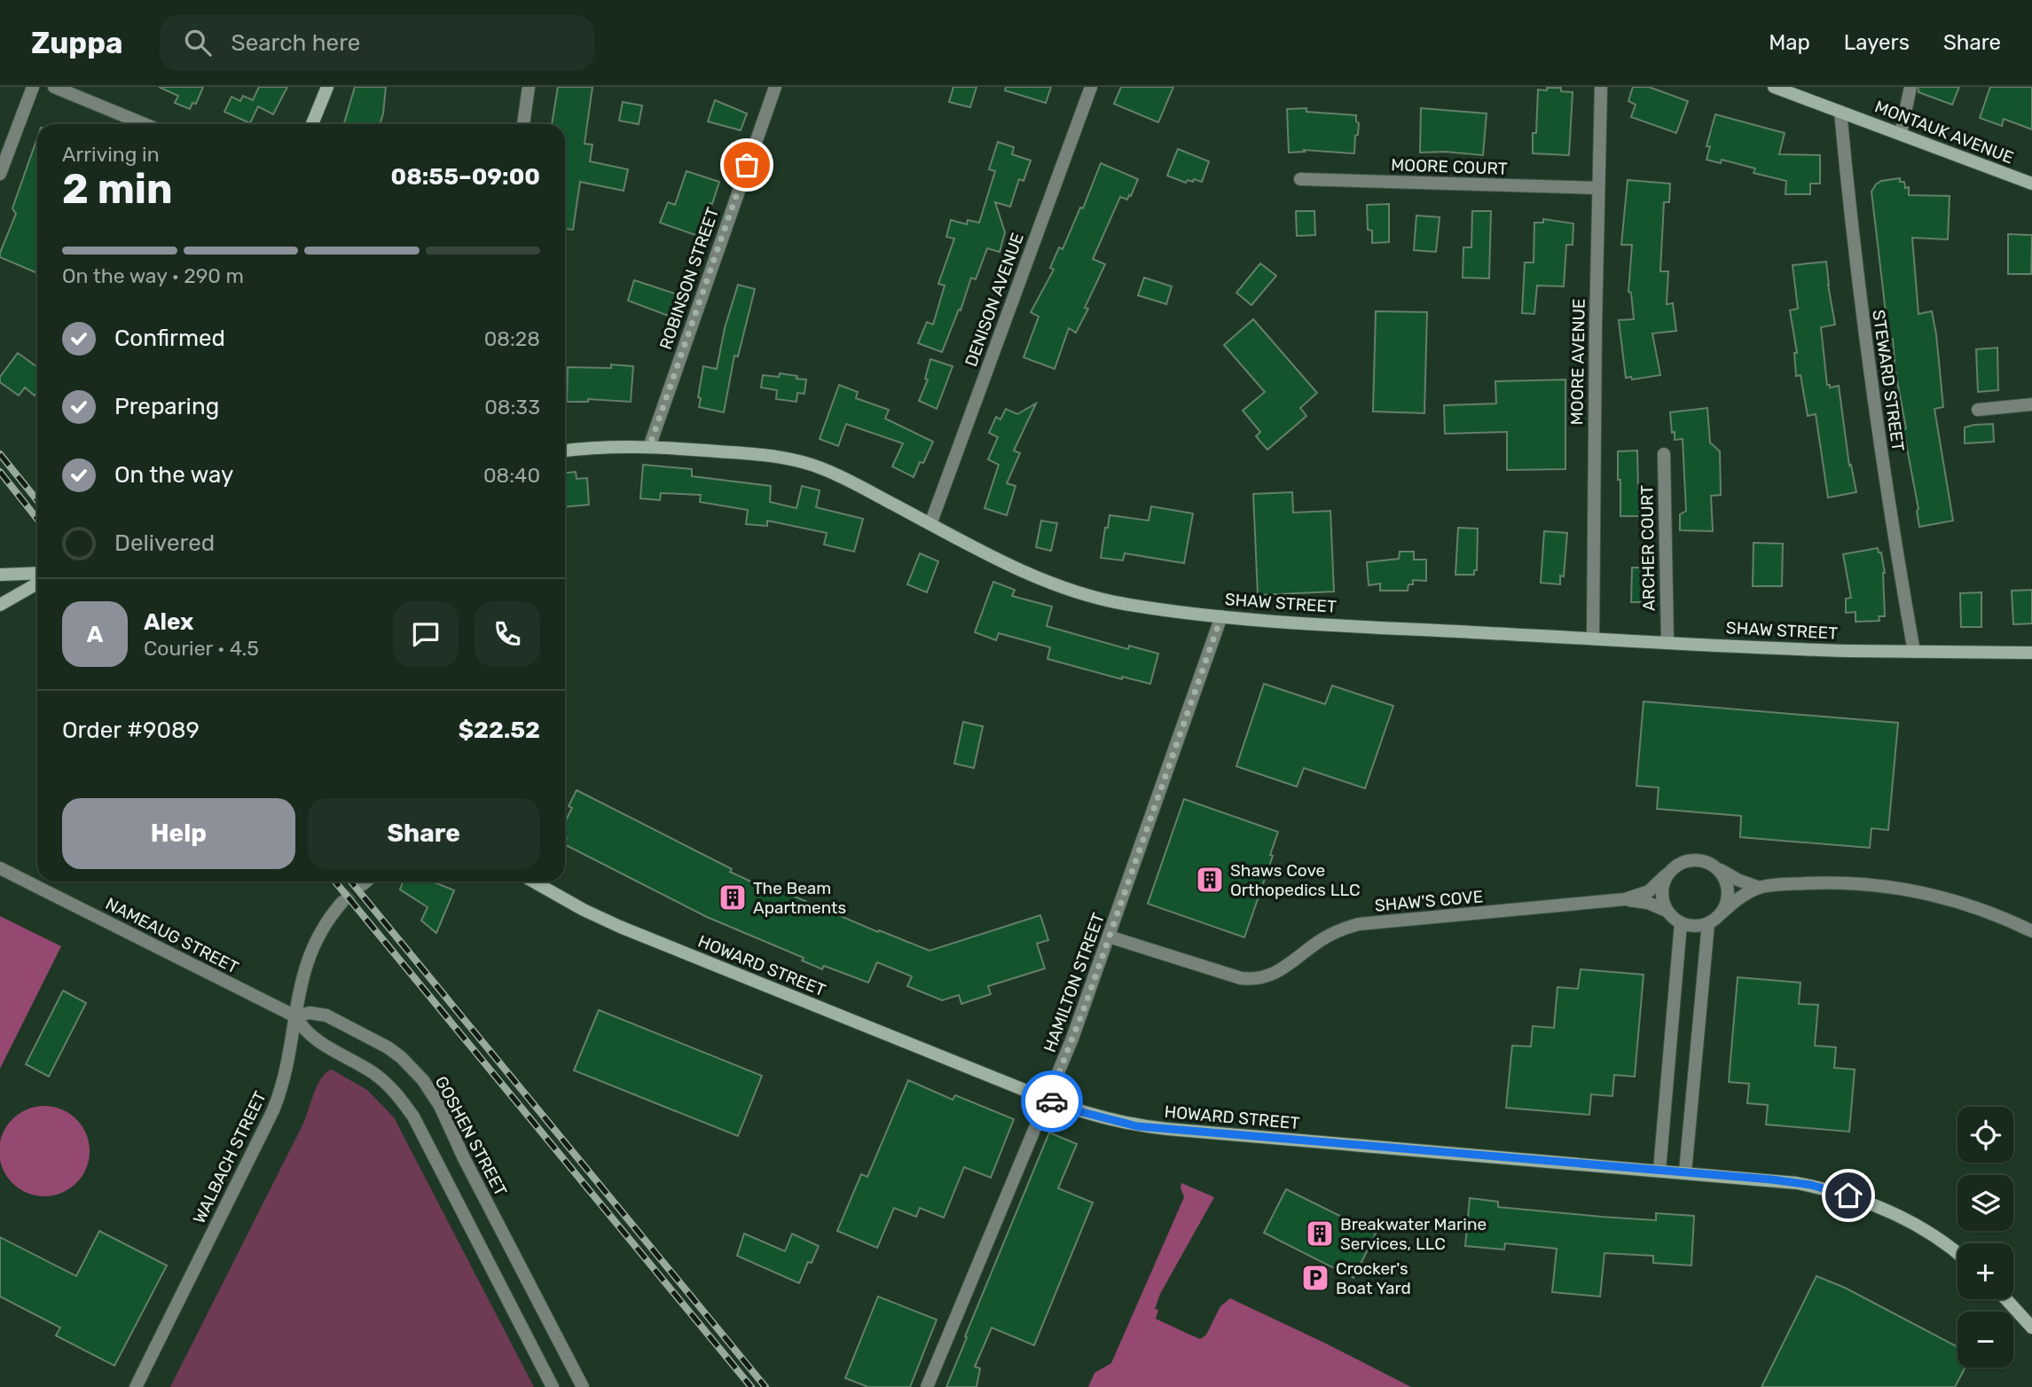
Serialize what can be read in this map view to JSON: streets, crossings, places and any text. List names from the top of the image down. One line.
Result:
{"streets":{"street":["MONTAUK AVENUE","MOORE COURT","ROBINSON STREET","DENISON AVENUE","MOORE AVENUE","STEWARD STREET","ARCHER COURT","SHAW STREET","SHAW'S COVE","NAMEAUG STREET","HOWARD STREET","HAMILTON STREET","GOSHEN STREET","WALBACH STREET"]},"crossings":[["MONTAUK AVENUE","STEWARD STREET"],["MOORE COURT","MOORE AVENUE"],["ROBINSON STREET","SHAW STREET"],["DENISON AVENUE","SHAW STREET"],["MOORE AVENUE","SHAW STREET"],["STEWARD STREET","SHAW STREET"],["ARCHER COURT","SHAW STREET"],["SHAW STREET","HAMILTON STREET"],["SHAW'S COVE","HAMILTON STREET"],["NAMEAUG STREET","GOSHEN STREET"],["NAMEAUG STREET","WALBACH STREET"],["HOWARD STREET","HAMILTON STREET"],["GOSHEN STREET","WALBACH STREET"]],"places":{"building":["Shaws Cove Orthopedics LLC","The Beam Apartments","Breakwater Marine Services, LLC"],"parking":["Crocker's Boat Yard"]},"page":{"header":"Zuppa","search":"Search here","nav":["Map","Layers","Share"],"heading":["2 min","Arriving in","08:55–09:00"],"panel":["Alex","Courier · 4.5","Order #9089","$22.52"],"bar":"On the way · 290 m","list":[["Confirmed","08:28"],["Preparing","08:33"],["On the way","08:40"],"Delivered"],"round":"A","buttons":["Help","Share"],"map_buttons":["+","−"]}}
